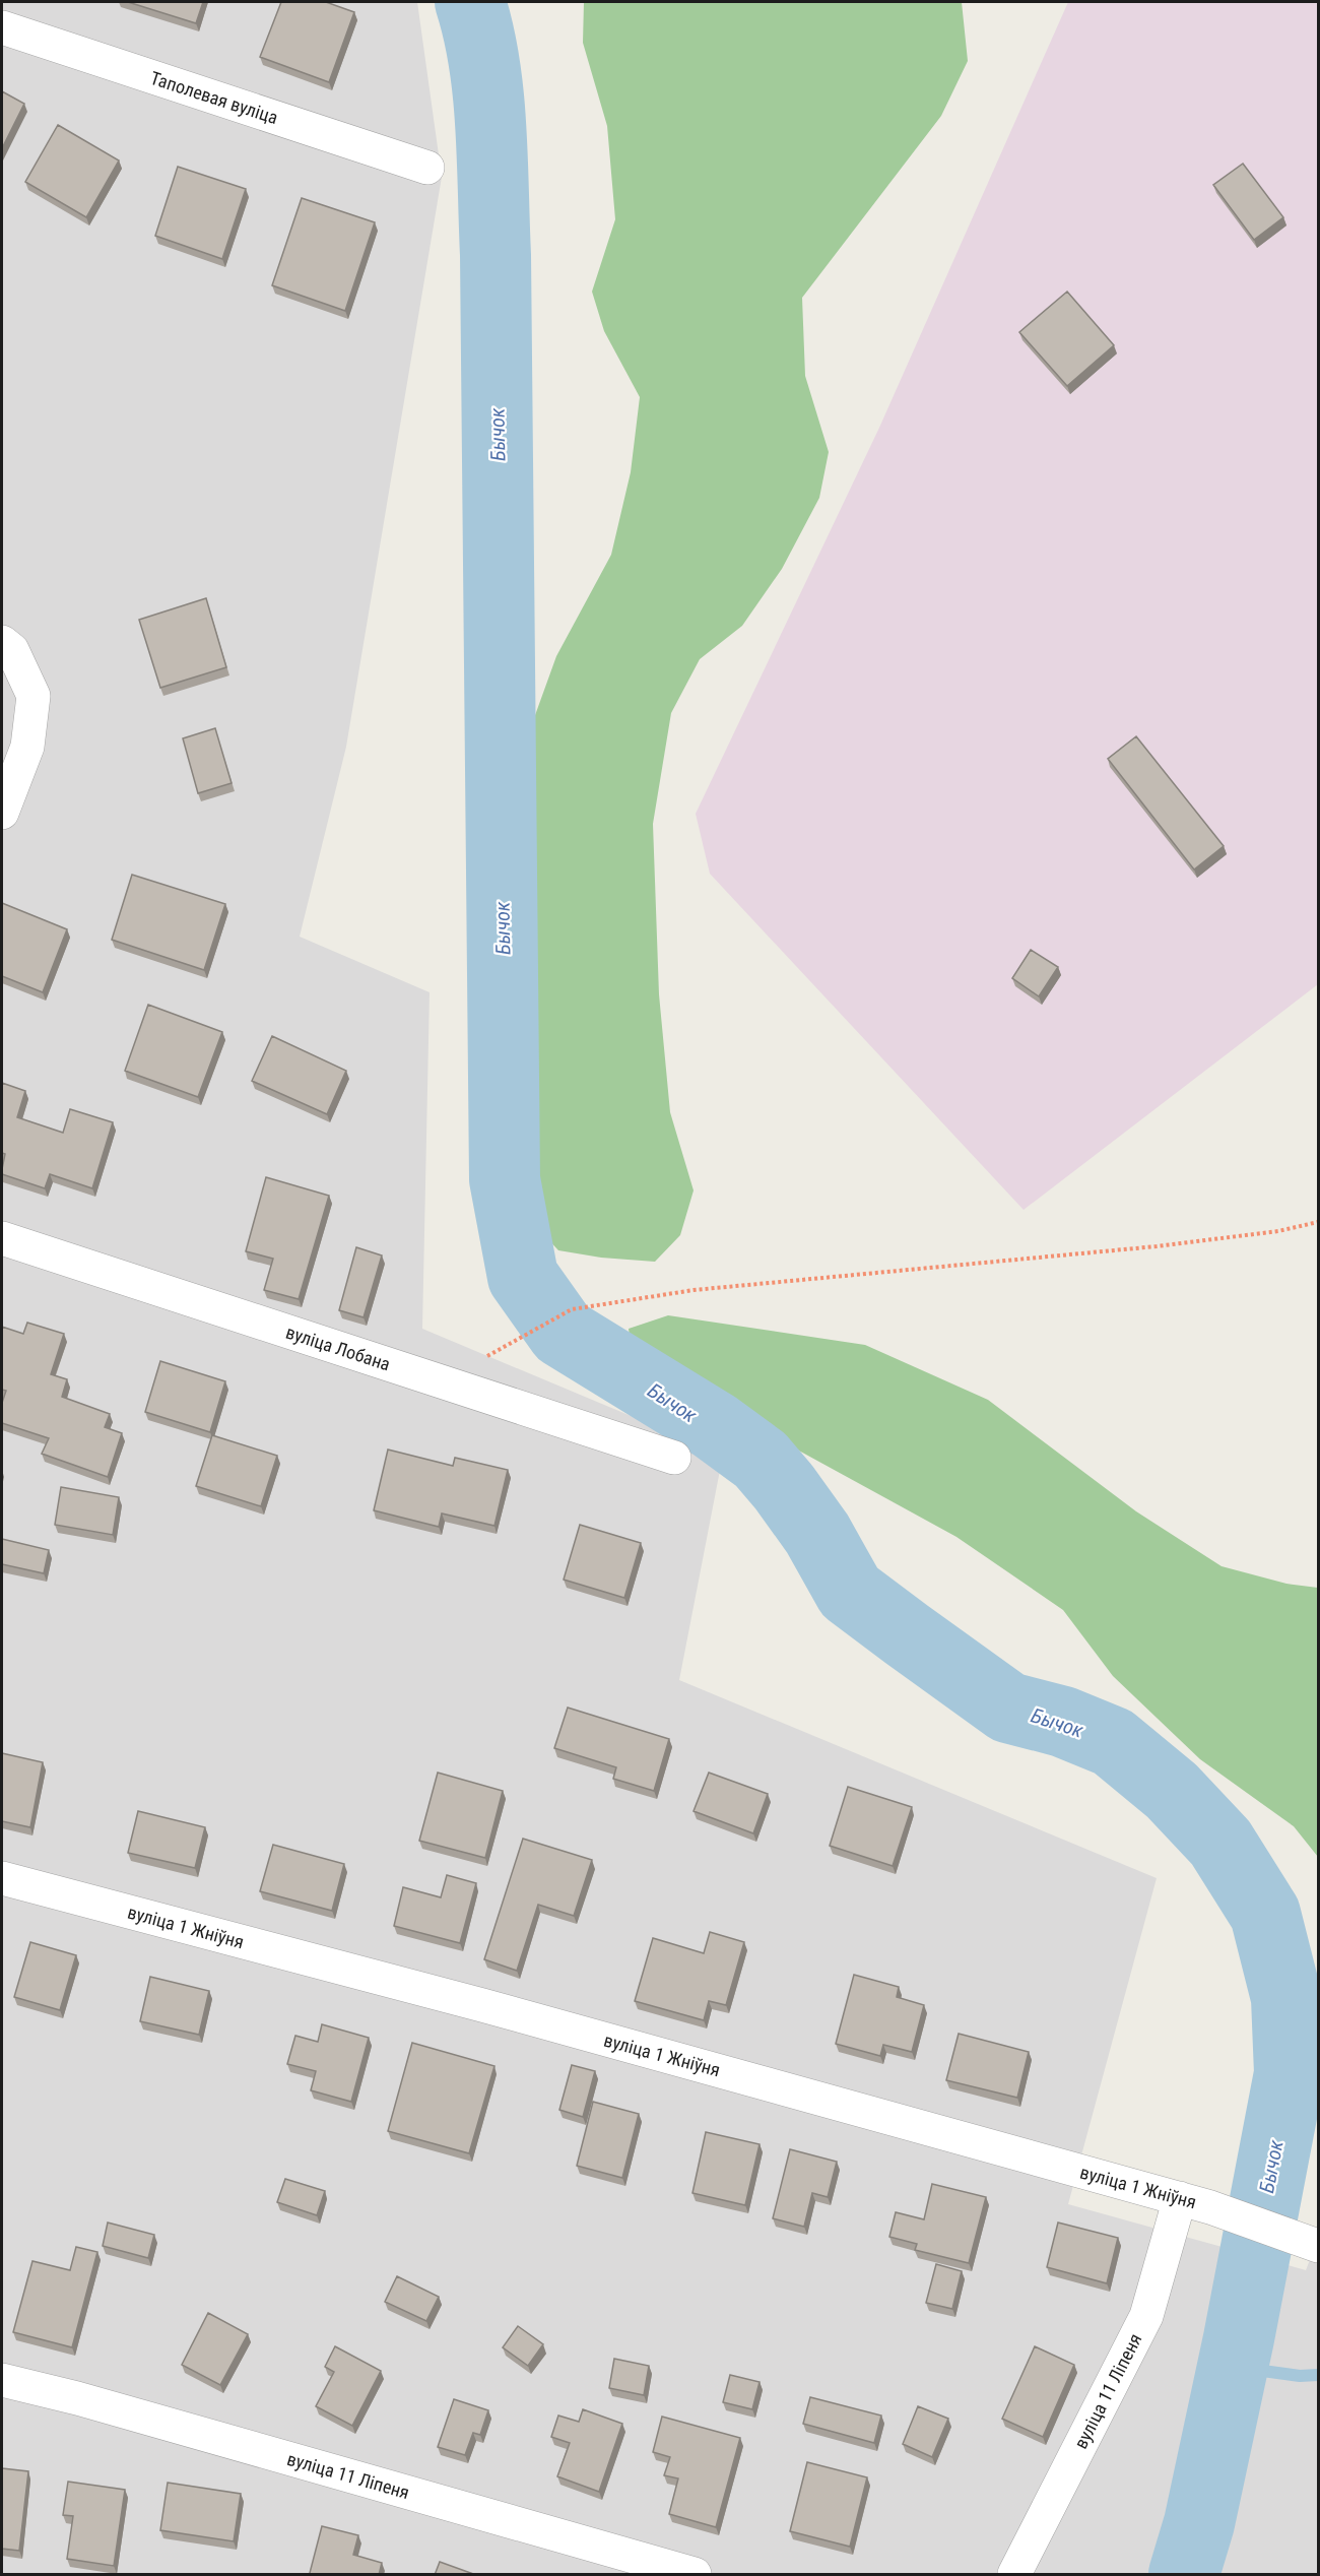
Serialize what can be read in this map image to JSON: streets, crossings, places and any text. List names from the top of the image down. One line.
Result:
{"streets":{"street":["Таполевая вуліца","вуліца Лобана","вуліца 1 Жніўня","вуліца 11 Ліпеня"]},"crossings":[["вуліца 1 Жніўня","вуліца 11 Ліпеня"]],"water":["Бычок"]}
